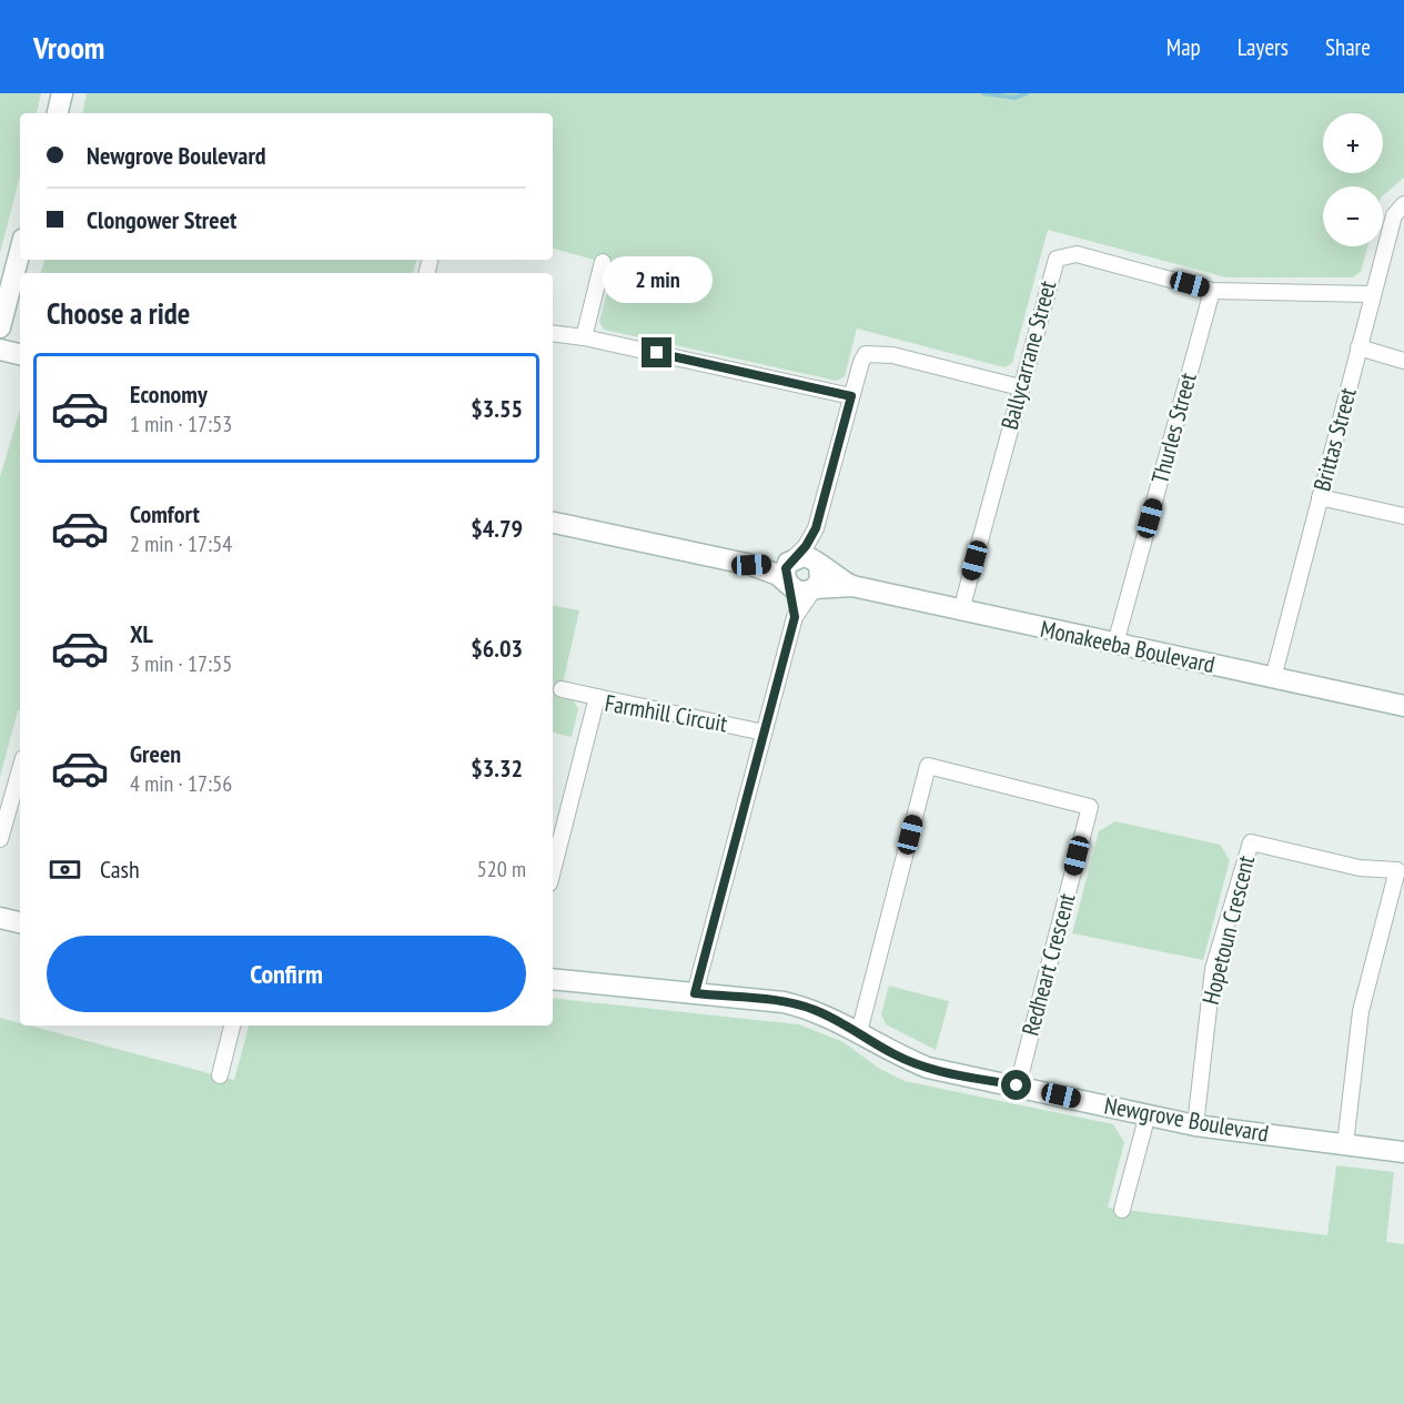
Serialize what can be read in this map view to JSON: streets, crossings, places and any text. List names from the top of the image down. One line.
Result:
{"streets":{"street":["Ballycarrane Street","Thurles Street","Brittas Street","Monakeeba Boulevard","Farmhill Circuit","Hopetoun Crescent","Redheart Crescent","Newgrove Boulevard"]},"crossings":[["Ballycarrane Street","Thurles Street"],["Ballycarrane Street","Brittas Street"],["Ballycarrane Street","Monakeeba Boulevard"],["Thurles Street","Monakeeba Boulevard"],["Brittas Street","Monakeeba Boulevard"],["Hopetoun Crescent","Newgrove Boulevard"],["Redheart Crescent","Newgrove Boulevard"]],"page":{"header":"Vroom","nav":["Map","Layers","Share"],"map_buttons":["+","−"],"banner":["Newgrove Boulevard","Clongower Street"],"bubble":"2 min","heading":"Choose a ride","list":[{"name":"Economy","note":"1 min · 17:53","value":"$3.55"},{"name":"Comfort","note":"2 min · 17:54","value":"$4.79"},{"name":"XL","note":"3 min · 17:55","value":"$6.03"},{"name":"Green","note":"4 min · 17:56","value":"$3.32"}],"pay":["Cash","520 m"],"buttons":"Confirm"}}
